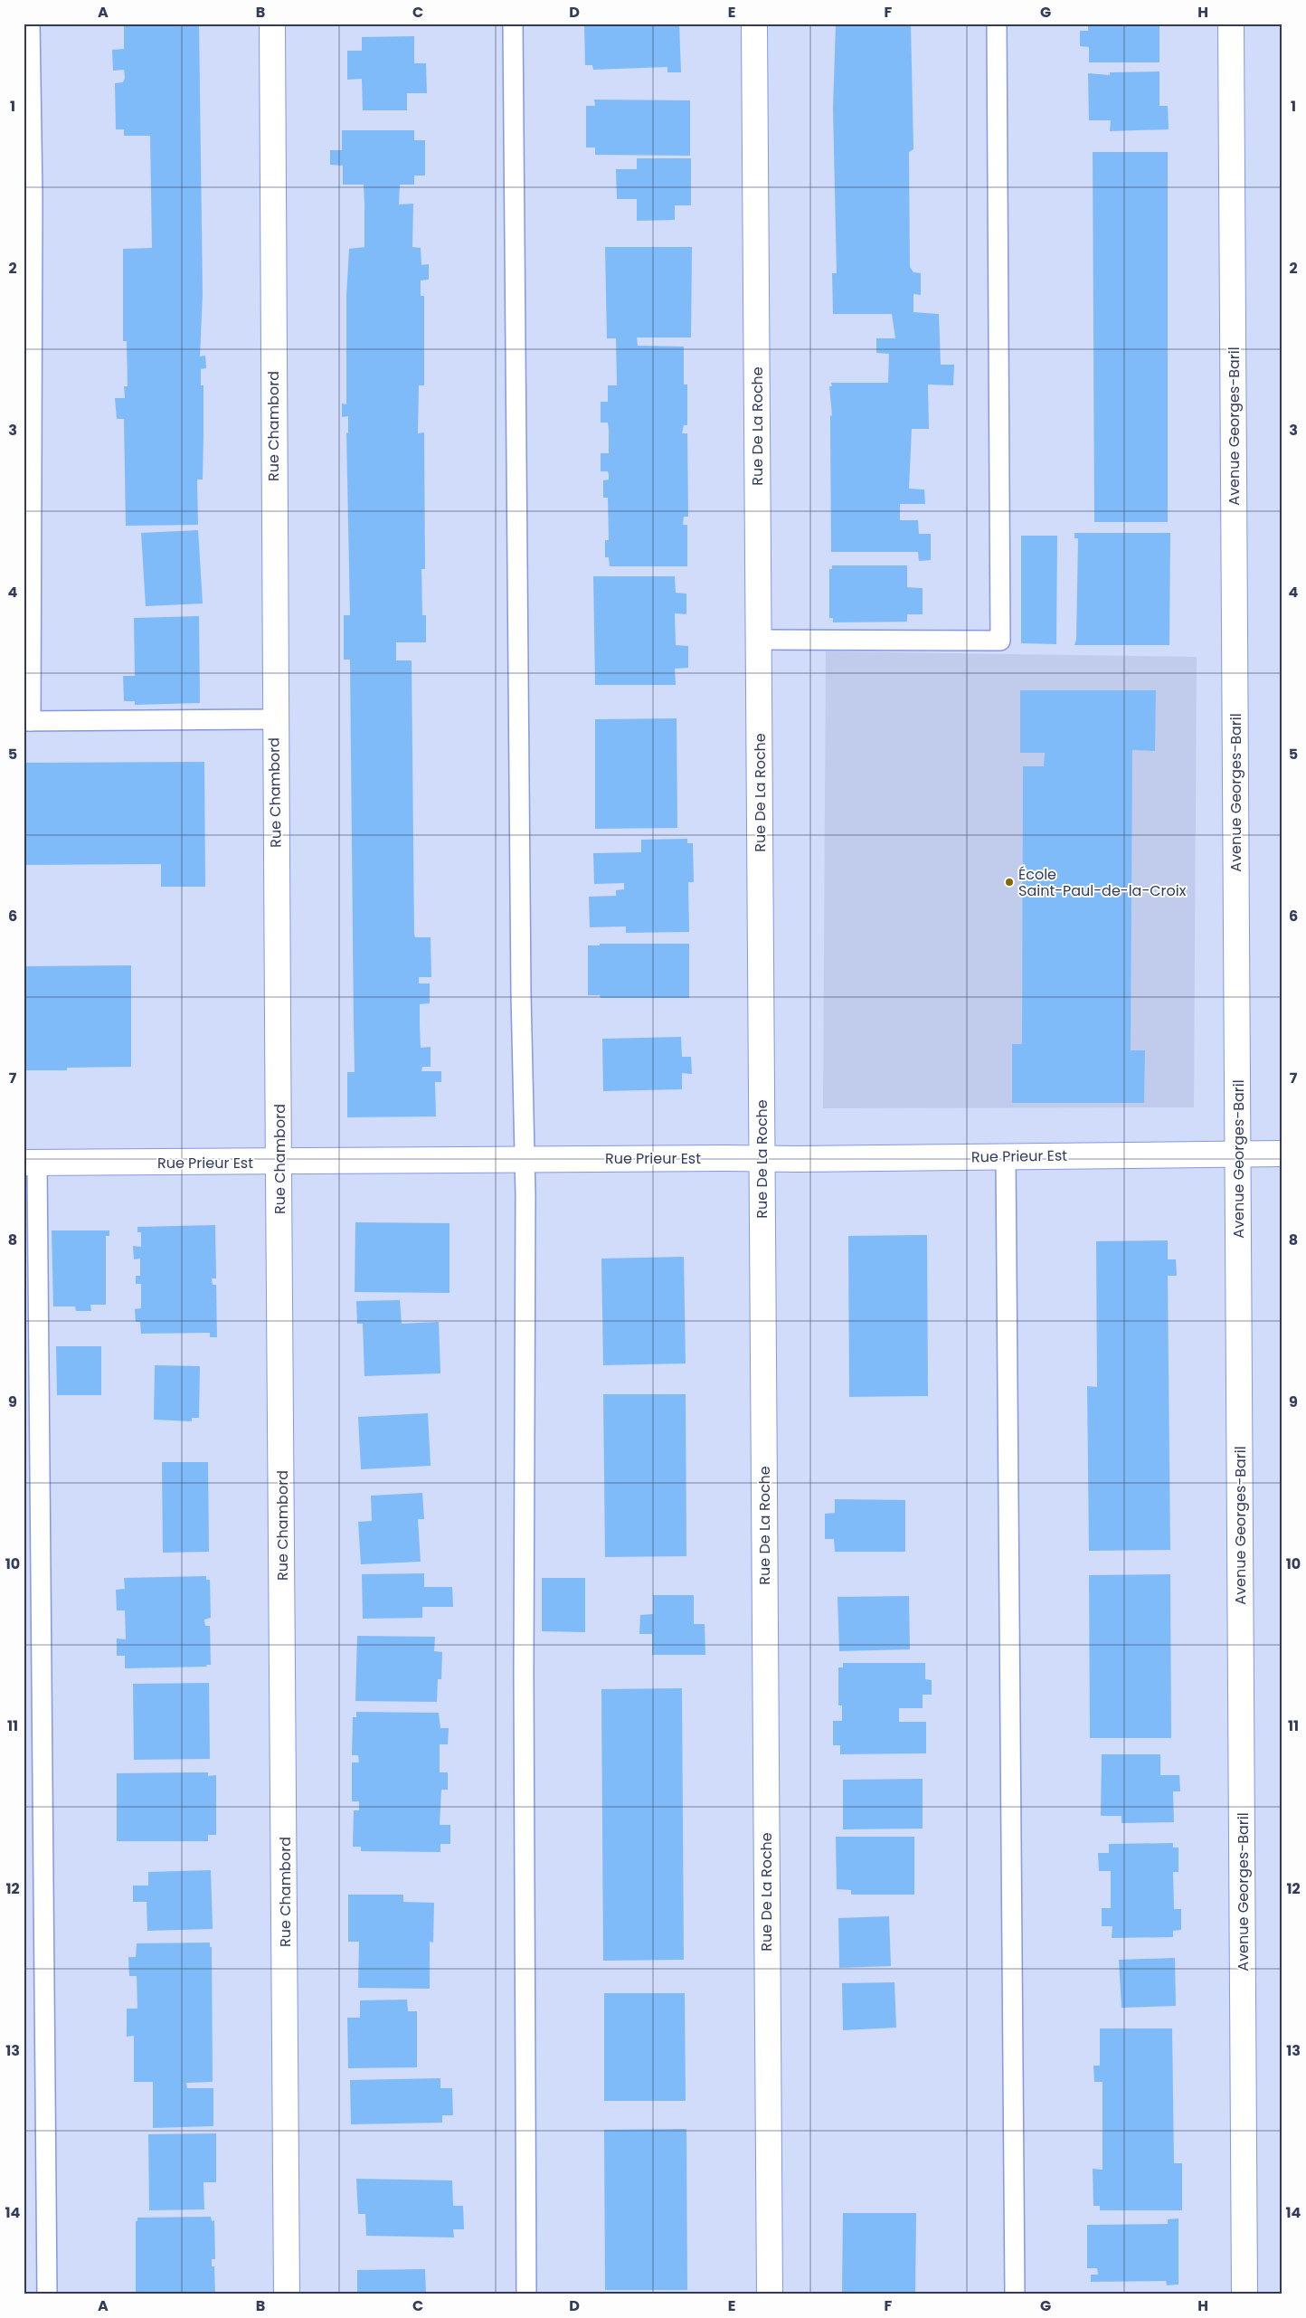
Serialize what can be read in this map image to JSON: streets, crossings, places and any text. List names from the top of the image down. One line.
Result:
{"streets":{"street":["Rue Chambord","Rue De La Roche","Avenue Georges-Baril","Rue Prieur Est"]},"crossings":[["Rue Chambord","Rue Prieur Est"],["Rue De La Roche","Rue Prieur Est"],["Avenue Georges-Baril","Rue Prieur Est"]],"places":["École Saint-Paul-de-la-Croix"],"grid":{"columns":["A","B","C","D","E","F","G","H"],"rows":["1","2","3","4","5","6","7","8","9","10","11","12","13","14"]}}
